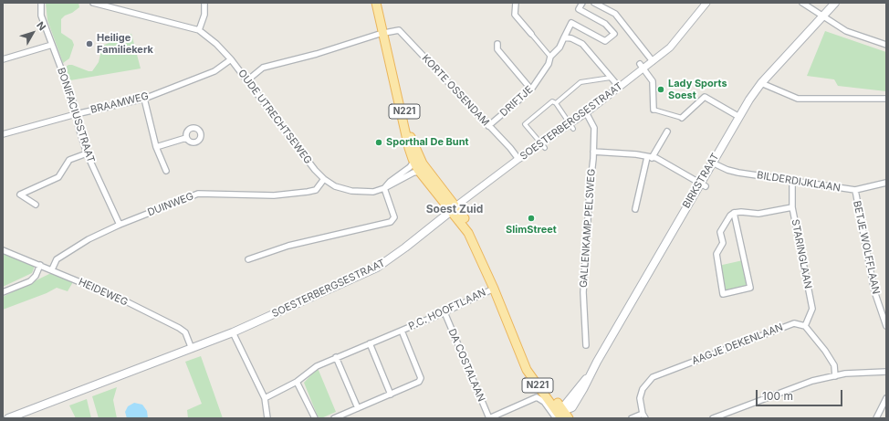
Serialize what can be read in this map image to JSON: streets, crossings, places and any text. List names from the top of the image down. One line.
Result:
{"streets":{"main road":["N221","SOESTERBERGSESTRAAT","BIRKSTRAAT"],"street":["KORTE OSSENDAM","DRIFTJE","BRAAMWEG","BONIFACIUSSTRAAT","OUDE UTRECHTSEWEG","BILDERDIJKLAAN","DUINWEG","GALLENKAMP PELSWEG","BETJE WOLFFLAAN","STARINGLAAN","HEIDEWEG","P.C. HOOFTLAAN","AAGJE DEKENLAAN","DA COSTALAAN"]},"crossings":[["KORTE OSSENDAM","DRIFTJE"],["KORTE OSSENDAM","N221"],["KORTE OSSENDAM","SOESTERBERGSESTRAAT"],["BRAAMWEG","BONIFACIUSSTRAAT"],["BRAAMWEG","OUDE UTRECHTSEWEG"],["N221","OUDE UTRECHTSEWEG"],["N221","SOESTERBERGSESTRAAT"],["N221","BIRKSTRAAT"],["N221","P.C. HOOFTLAAN"],["BONIFACIUSSTRAAT","DUINWEG"],["OUDE UTRECHTSEWEG","DUINWEG"],["SOESTERBERGSESTRAAT","GALLENKAMP PELSWEG"],["SOESTERBERGSESTRAAT","HEIDEWEG"],["BIRKSTRAAT","BILDERDIJKLAAN"],["BILDERDIJKLAAN","BETJE WOLFFLAAN"],["BILDERDIJKLAAN","STARINGLAAN"],["DUINWEG","HEIDEWEG"],["STARINGLAAN","AAGJE DEKENLAAN"],["P.C. HOOFTLAAN","DA COSTALAAN"]],"districts":["Soest Zuid"],"places":["Heilige Familiekerk","Lady Sports Soest","Sporthal De Bunt","SlimStreet"],"scale_bar":"100 m","north":"top right"}
